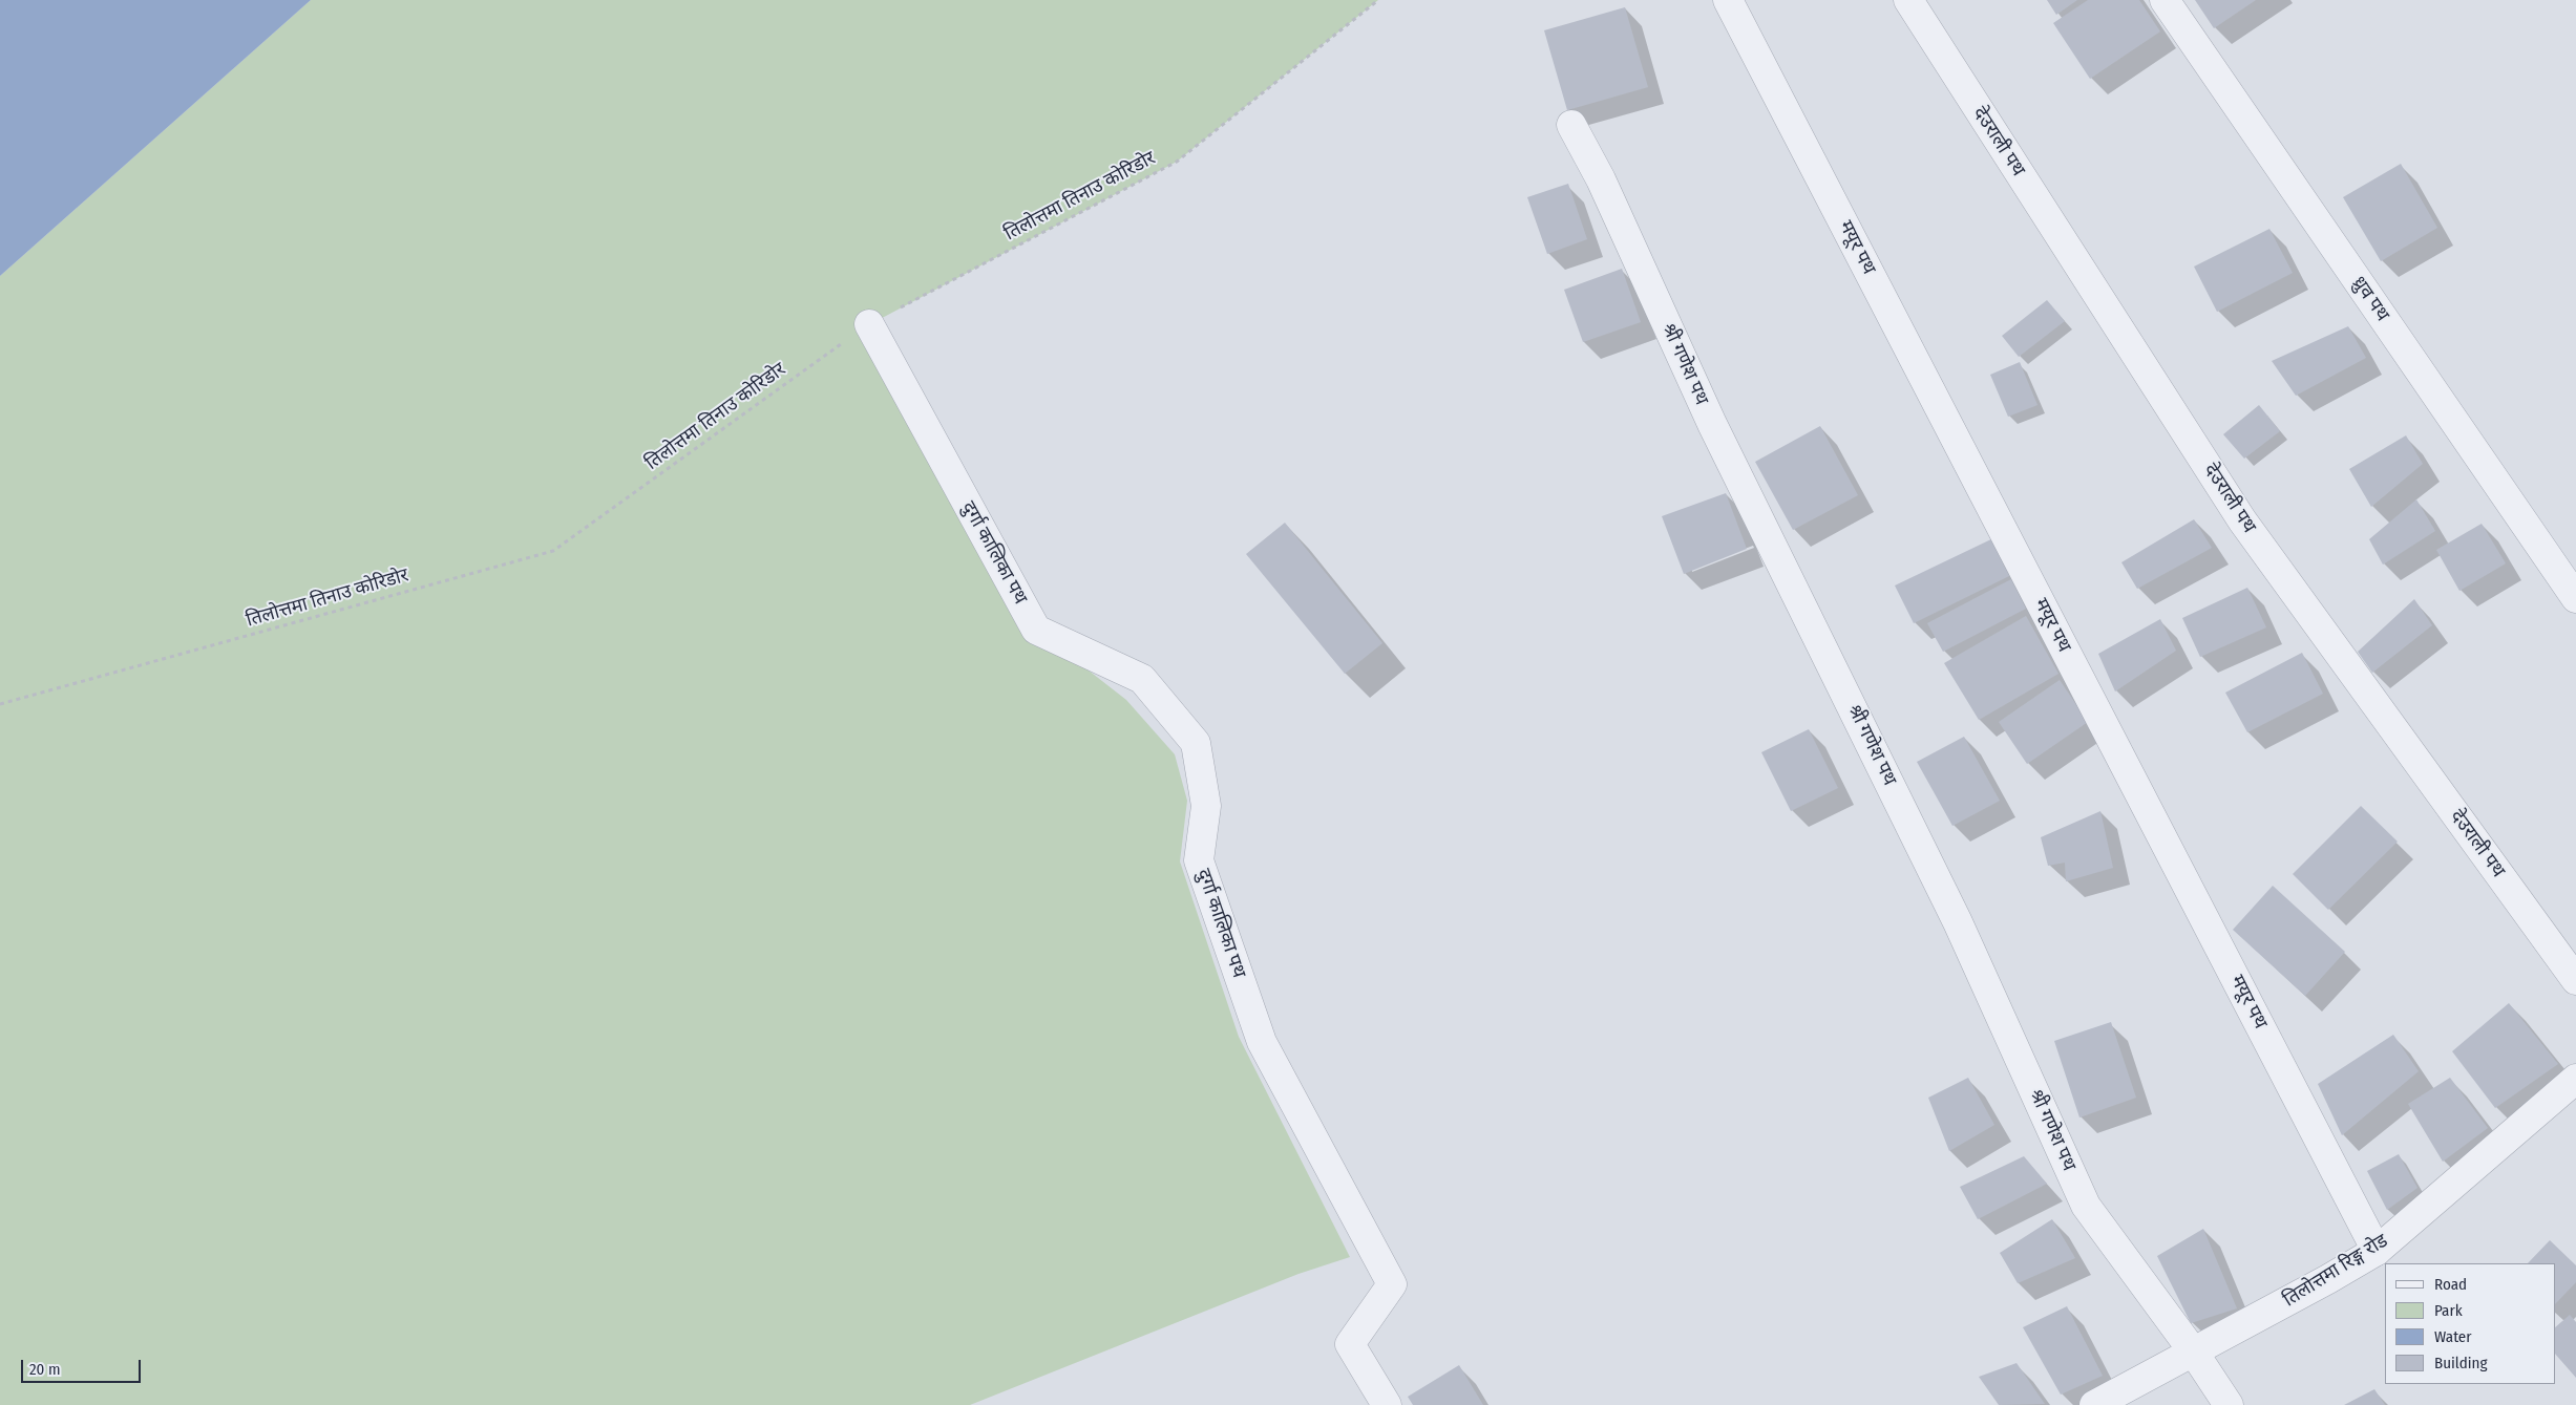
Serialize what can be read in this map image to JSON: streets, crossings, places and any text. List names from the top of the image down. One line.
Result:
{"streets":{"street":["देउराली पथ","मयूर पथ","ध्रुव पथ","श्री गणेश पथ","दुर्गा कालिका पथ","तिलोत्तमा रिङ्ग रोड"],"path":["तिलोत्तमा तिनाउ कोरिडोर"]},"crossings":[["तिलोत्तमा तिनाउ कोरिडोर","दुर्गा कालिका पथ"],["मयूर पथ","तिलोत्तमा रिङ्ग रोड"],["श्री गणेश पथ","तिलोत्तमा रिङ्ग रोड"]],"legend":["Road","Park","Water","Building"],"scale_bar":"20 m"}
